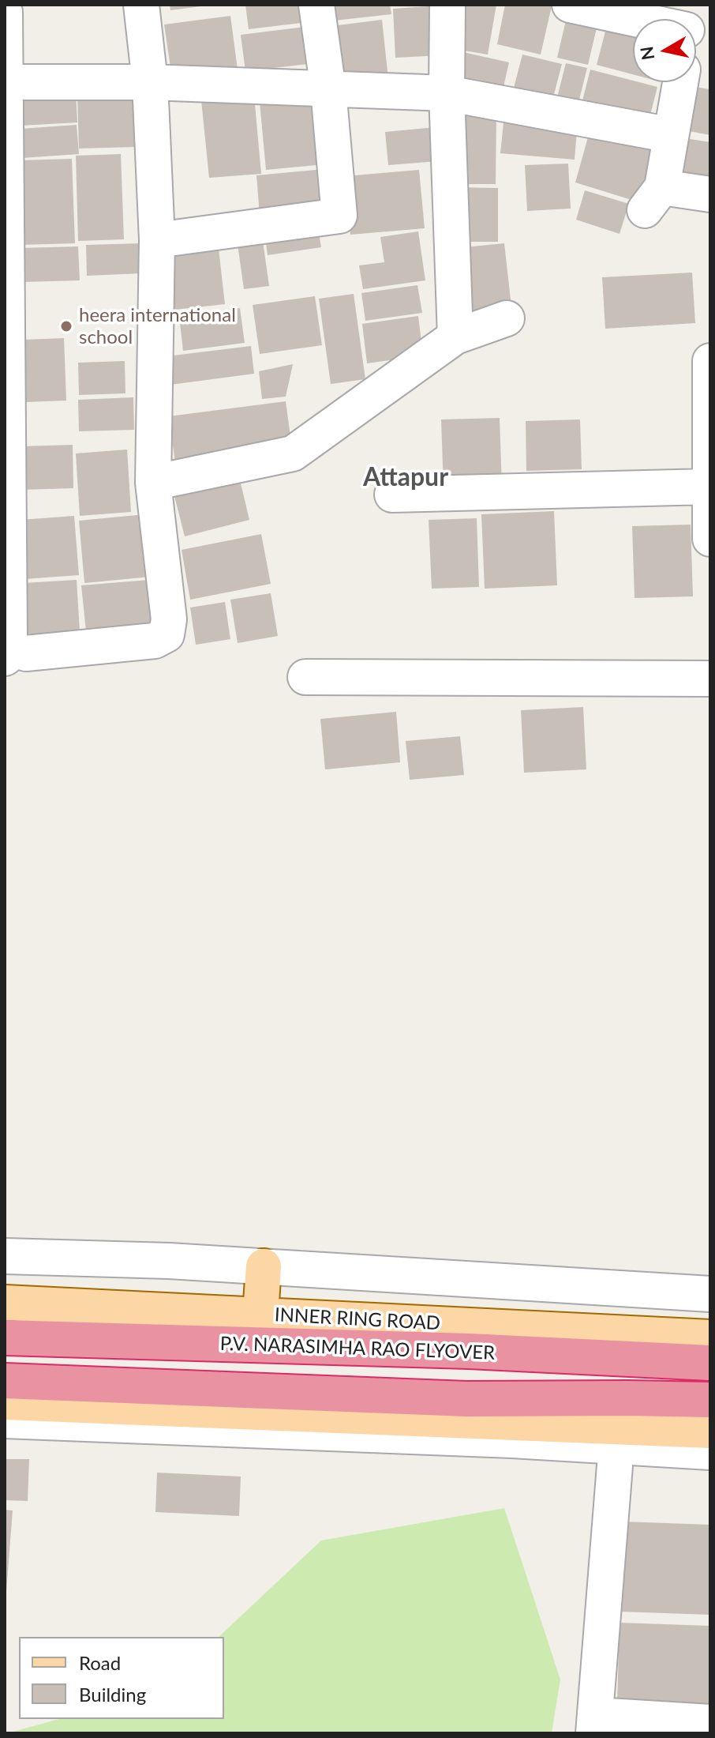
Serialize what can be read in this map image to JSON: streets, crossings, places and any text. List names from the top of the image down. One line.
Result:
{"streets":{"highway":["P.V. NARASIMHA RAO FLYOVER"],"main road":["INNER RING ROAD"]},"districts":["Attapur"],"places":["heera international school"],"legend":["Road","Building"],"north":"left"}
